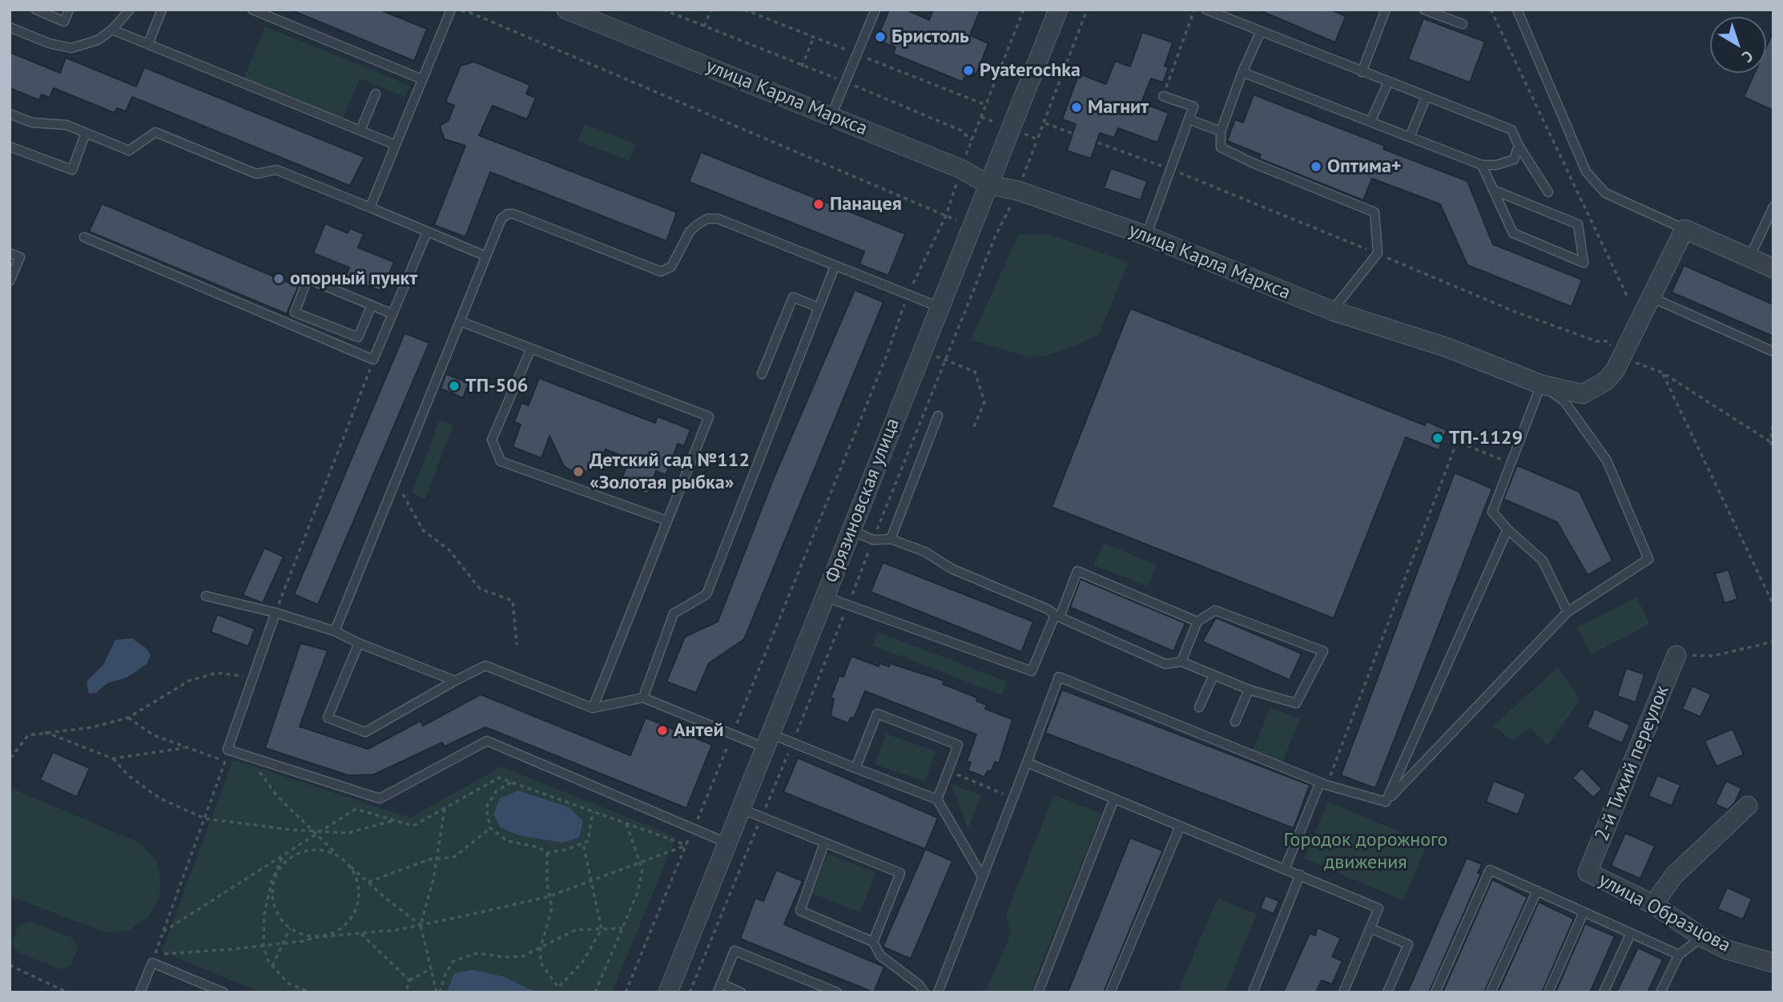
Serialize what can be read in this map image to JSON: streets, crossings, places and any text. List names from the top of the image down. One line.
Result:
{"streets":{"street":["улица Карла Маркса","Фрязиновская улица","2-й Тихий переулок","улица Образцова"]},"crossings":[["улица Карла Маркса","Фрязиновская улица"],["2-й Тихий переулок","улица Образцова"]],"parks":["Городок дорожного движения"],"places":["Бристоль","Pyaterochka","Магнит","Оптима+","Панацея","опорный пункт","ТП-506","ТП-1129","Детский сад №112 «Золотая рыбка»","Антей"],"north":"bottom right"}
